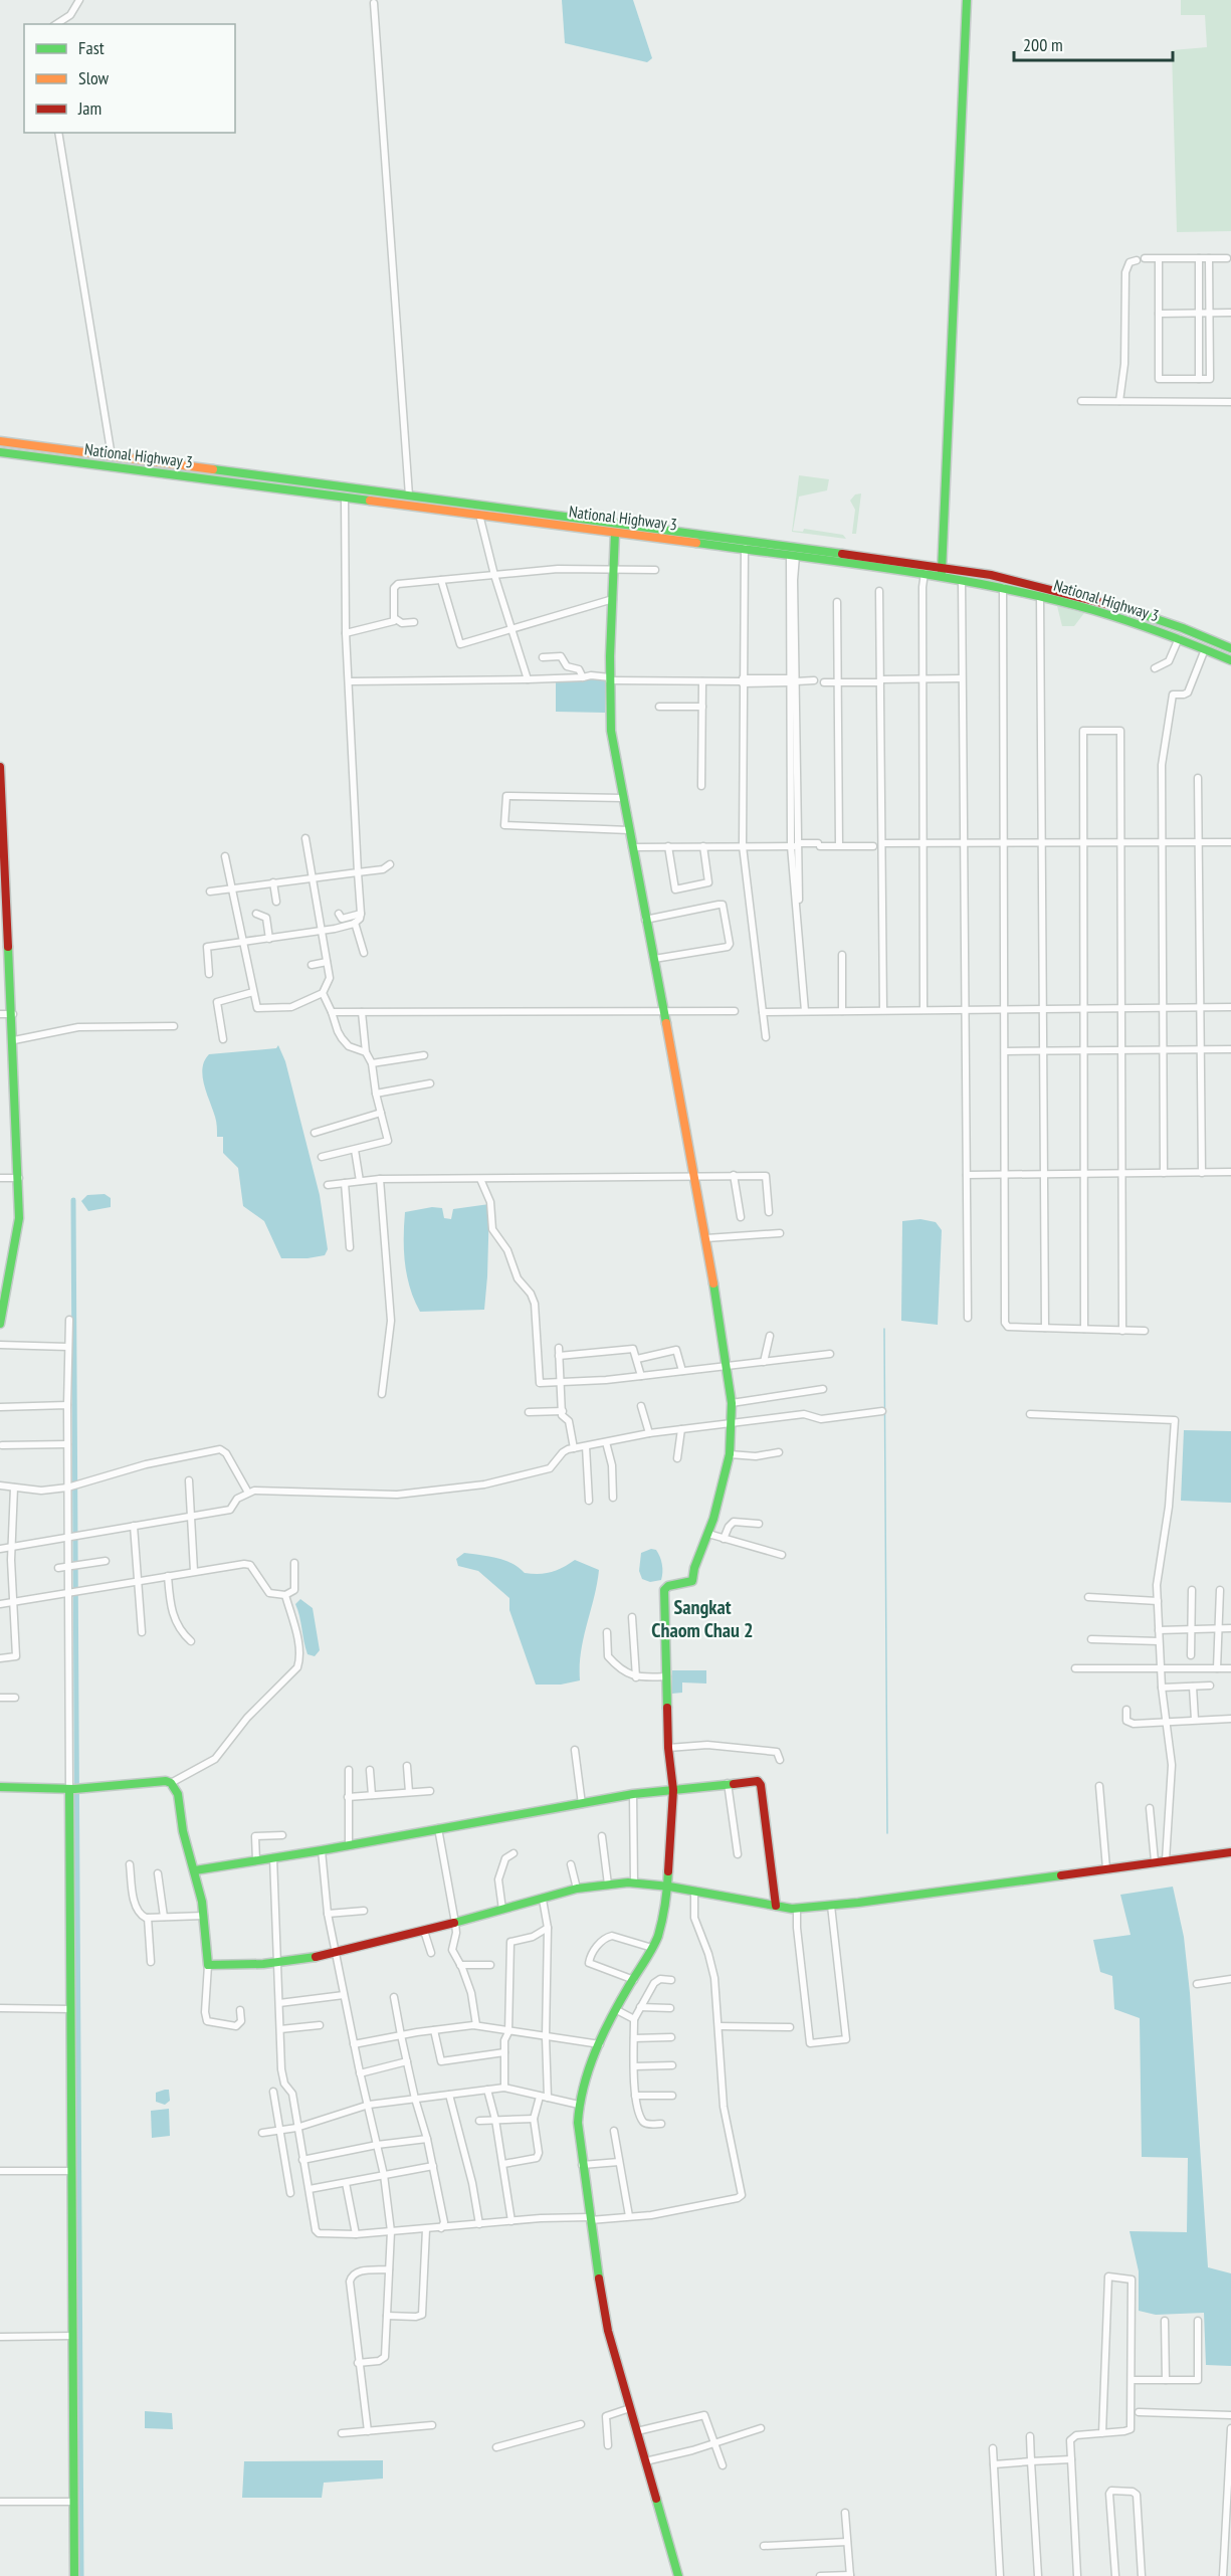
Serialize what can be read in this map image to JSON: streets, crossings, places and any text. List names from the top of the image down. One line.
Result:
{"streets":{"main road":["National Highway 3"]},"districts":["Sangkat Chaom Chau 2"],"legend":["Fast","Slow","Jam"],"scale_bar":"200 m"}
